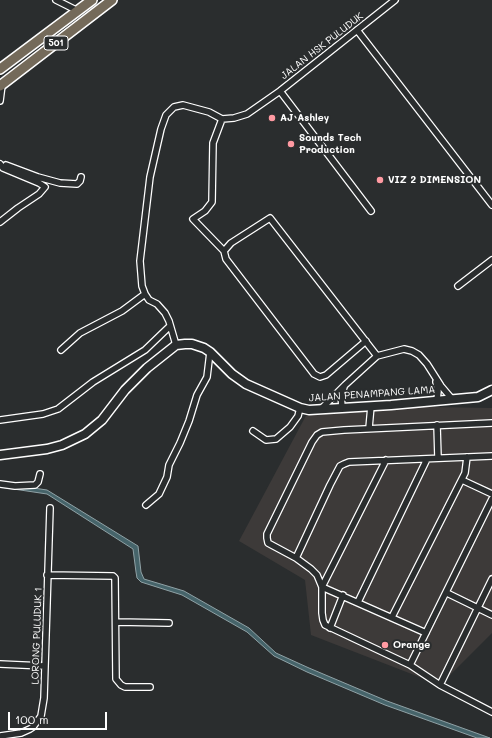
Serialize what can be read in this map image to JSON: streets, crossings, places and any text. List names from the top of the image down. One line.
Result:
{"streets":{"main road":["501","JALAN PENAMPANG LAMA"],"street":["JALAN HSK PULUDUK","LORONG PULUDUK 1"]},"places":["AJ Ashley","Sounds Tech Production","VIZ 2 DIMENSION","Orange"],"scale_bar":"100 m"}
